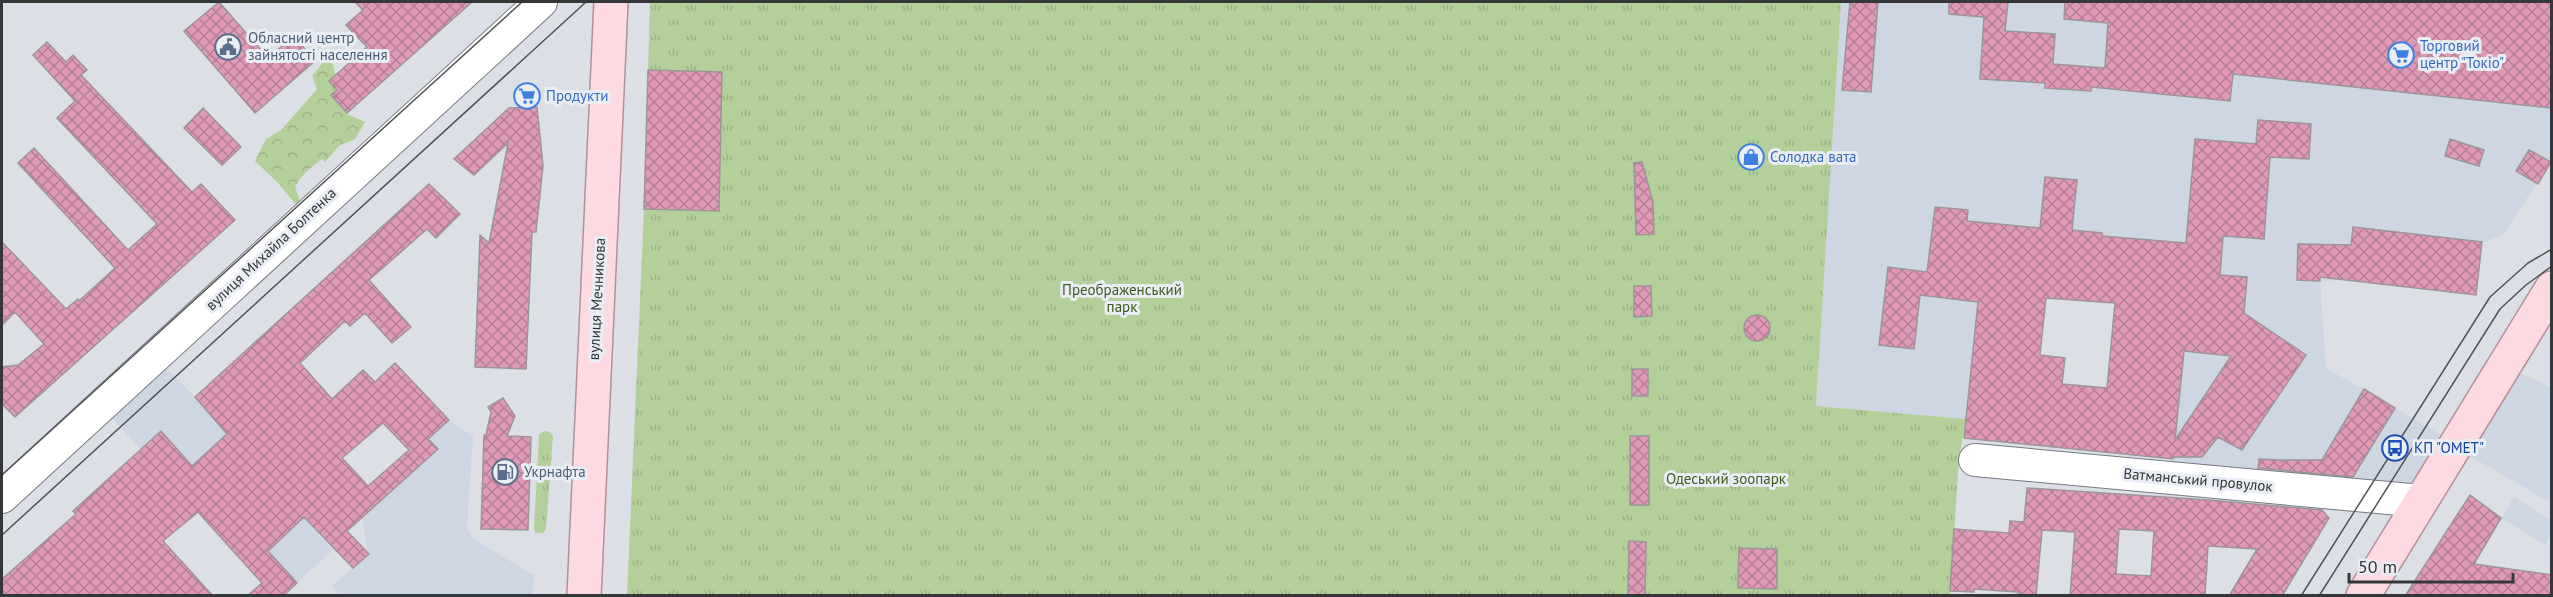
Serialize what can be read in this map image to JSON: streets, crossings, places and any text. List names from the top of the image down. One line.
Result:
{"streets":{"main road":["вулиця Мечникова"],"street":["вулиця Михайла Болтенка","Ватманський провулок"]},"parks":["Преображенський парк","Одеський зоопарк"],"places":{"public building":["Обласний центр зайнятості населення"],"supermarket":["Торговий центр \"Токіо\"","Продукти"],"shop":["Солодка вата"],"bus stop":["КП \"ОМЕТ\""],"fuel station":["Укрнафта"]},"scale_bar":"50 m"}
